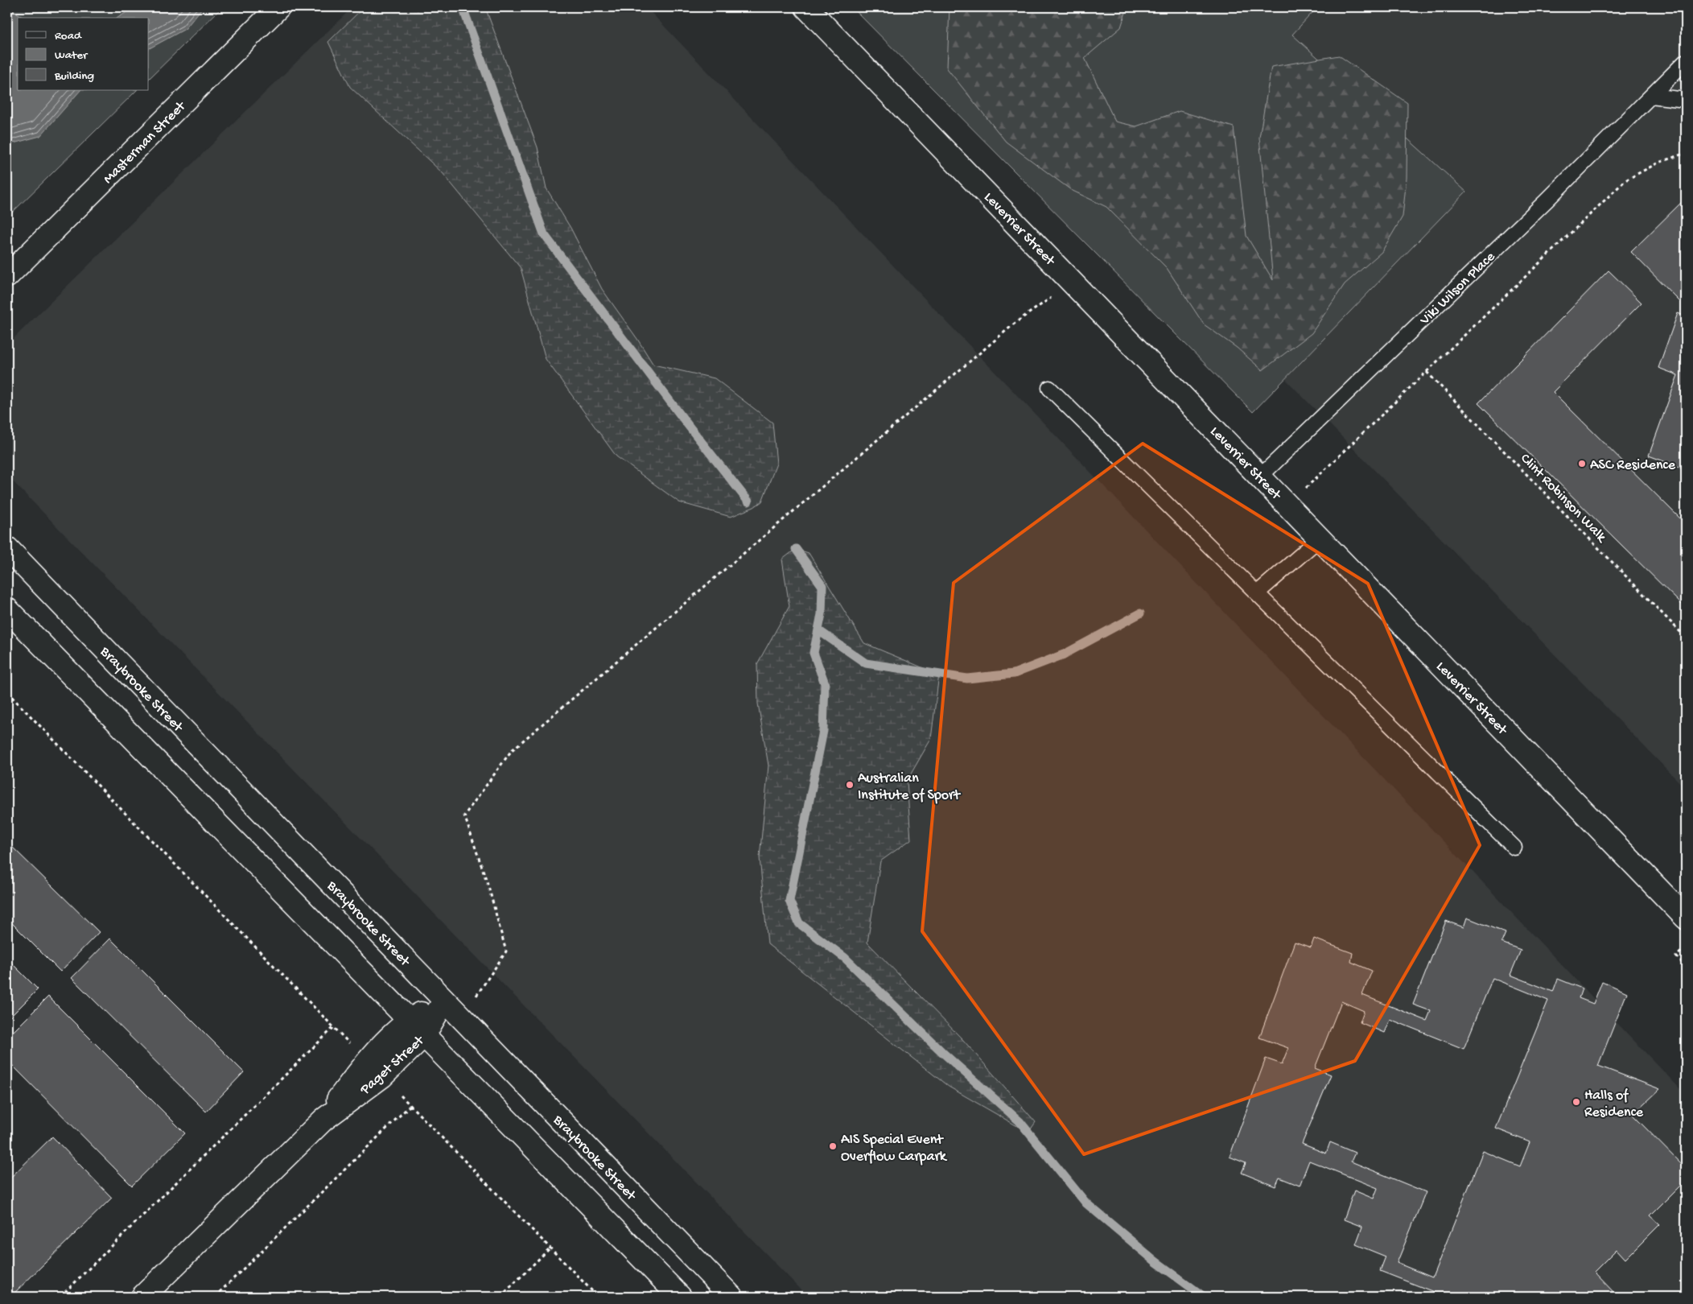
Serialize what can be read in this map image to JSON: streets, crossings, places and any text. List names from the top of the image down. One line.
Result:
{"streets":{"street":["Masterman Street","Leverrier Street","Braybrooke Street","Paget Street"],"lane":["Viki Wilson Place"],"path":["Clint Robinson Walk"]},"crossings":[["Leverrier Street","Viki Wilson Place"],["Braybrooke Street","Paget Street"]],"places":["ASC Residence","Australian Institute of Sport","Halls of Residence","AIS Special Event Overflow Carpark"],"legend":["Road","Water","Building"]}
